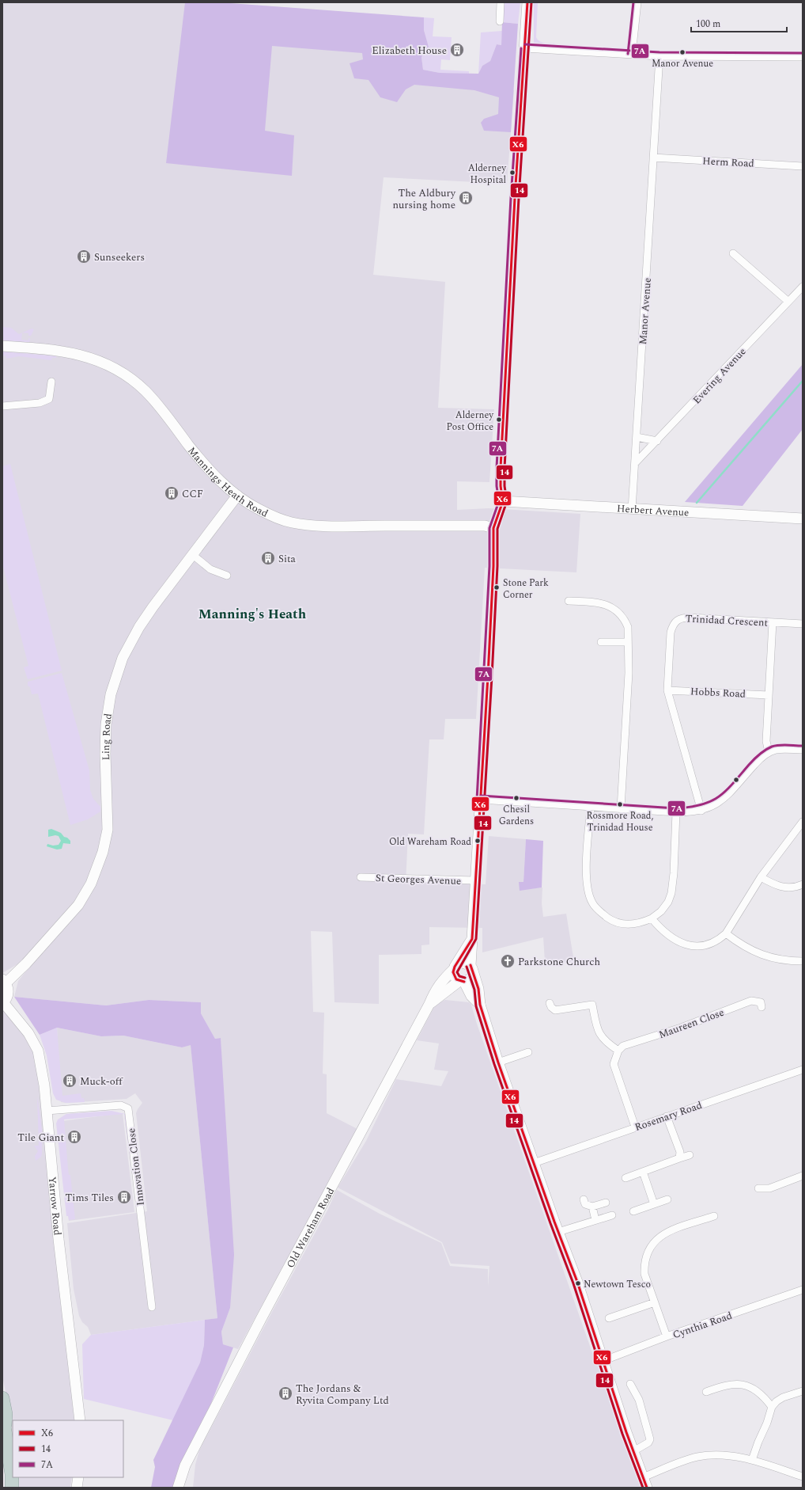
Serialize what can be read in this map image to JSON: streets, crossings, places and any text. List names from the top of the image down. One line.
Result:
{"streets":{"street":["Herm Road","Manor Avenue","Evering Avenue","Mannings Heath Road","Herbert Avenue","Trinidad Crescent","Hobbs Road","Ling Road","St Georges Avenue","Maureen Close","Rosemary Road","Innovation Close","Yarrow Road","Old Wareham Road","Cynthia Road"]},"crossings":[["Herm Road","Manor Avenue"],["Manor Avenue","Evering Avenue"],["Manor Avenue","Herbert Avenue"],["Mannings Heath Road","Ling Road"],["Trinidad Crescent","Hobbs Road"],["Innovation Close","Yarrow Road"]],"districts":["Manning's Heath"],"places":{"building":["Elizabeth House","The Aldbury nursing home","Sunseekers","CCF","Sita","Muck-off","Tile Giant","Tims Tiles","The Jordans & Ryvita Company Ltd"],"other":["Manor Avenue","Alderney Hospital","Alderney Post Office","Stone Park Corner","Chesil Gardens","Rossmore Road, Trinidad House","Old Wareham Road","Newtown Tesco"],"church":["Parkstone Church"]},"lines":["transit line X6","transit line 14","transit line 7A"],"legend":["X6","14","7A"],"scale_bar":"100 m"}
